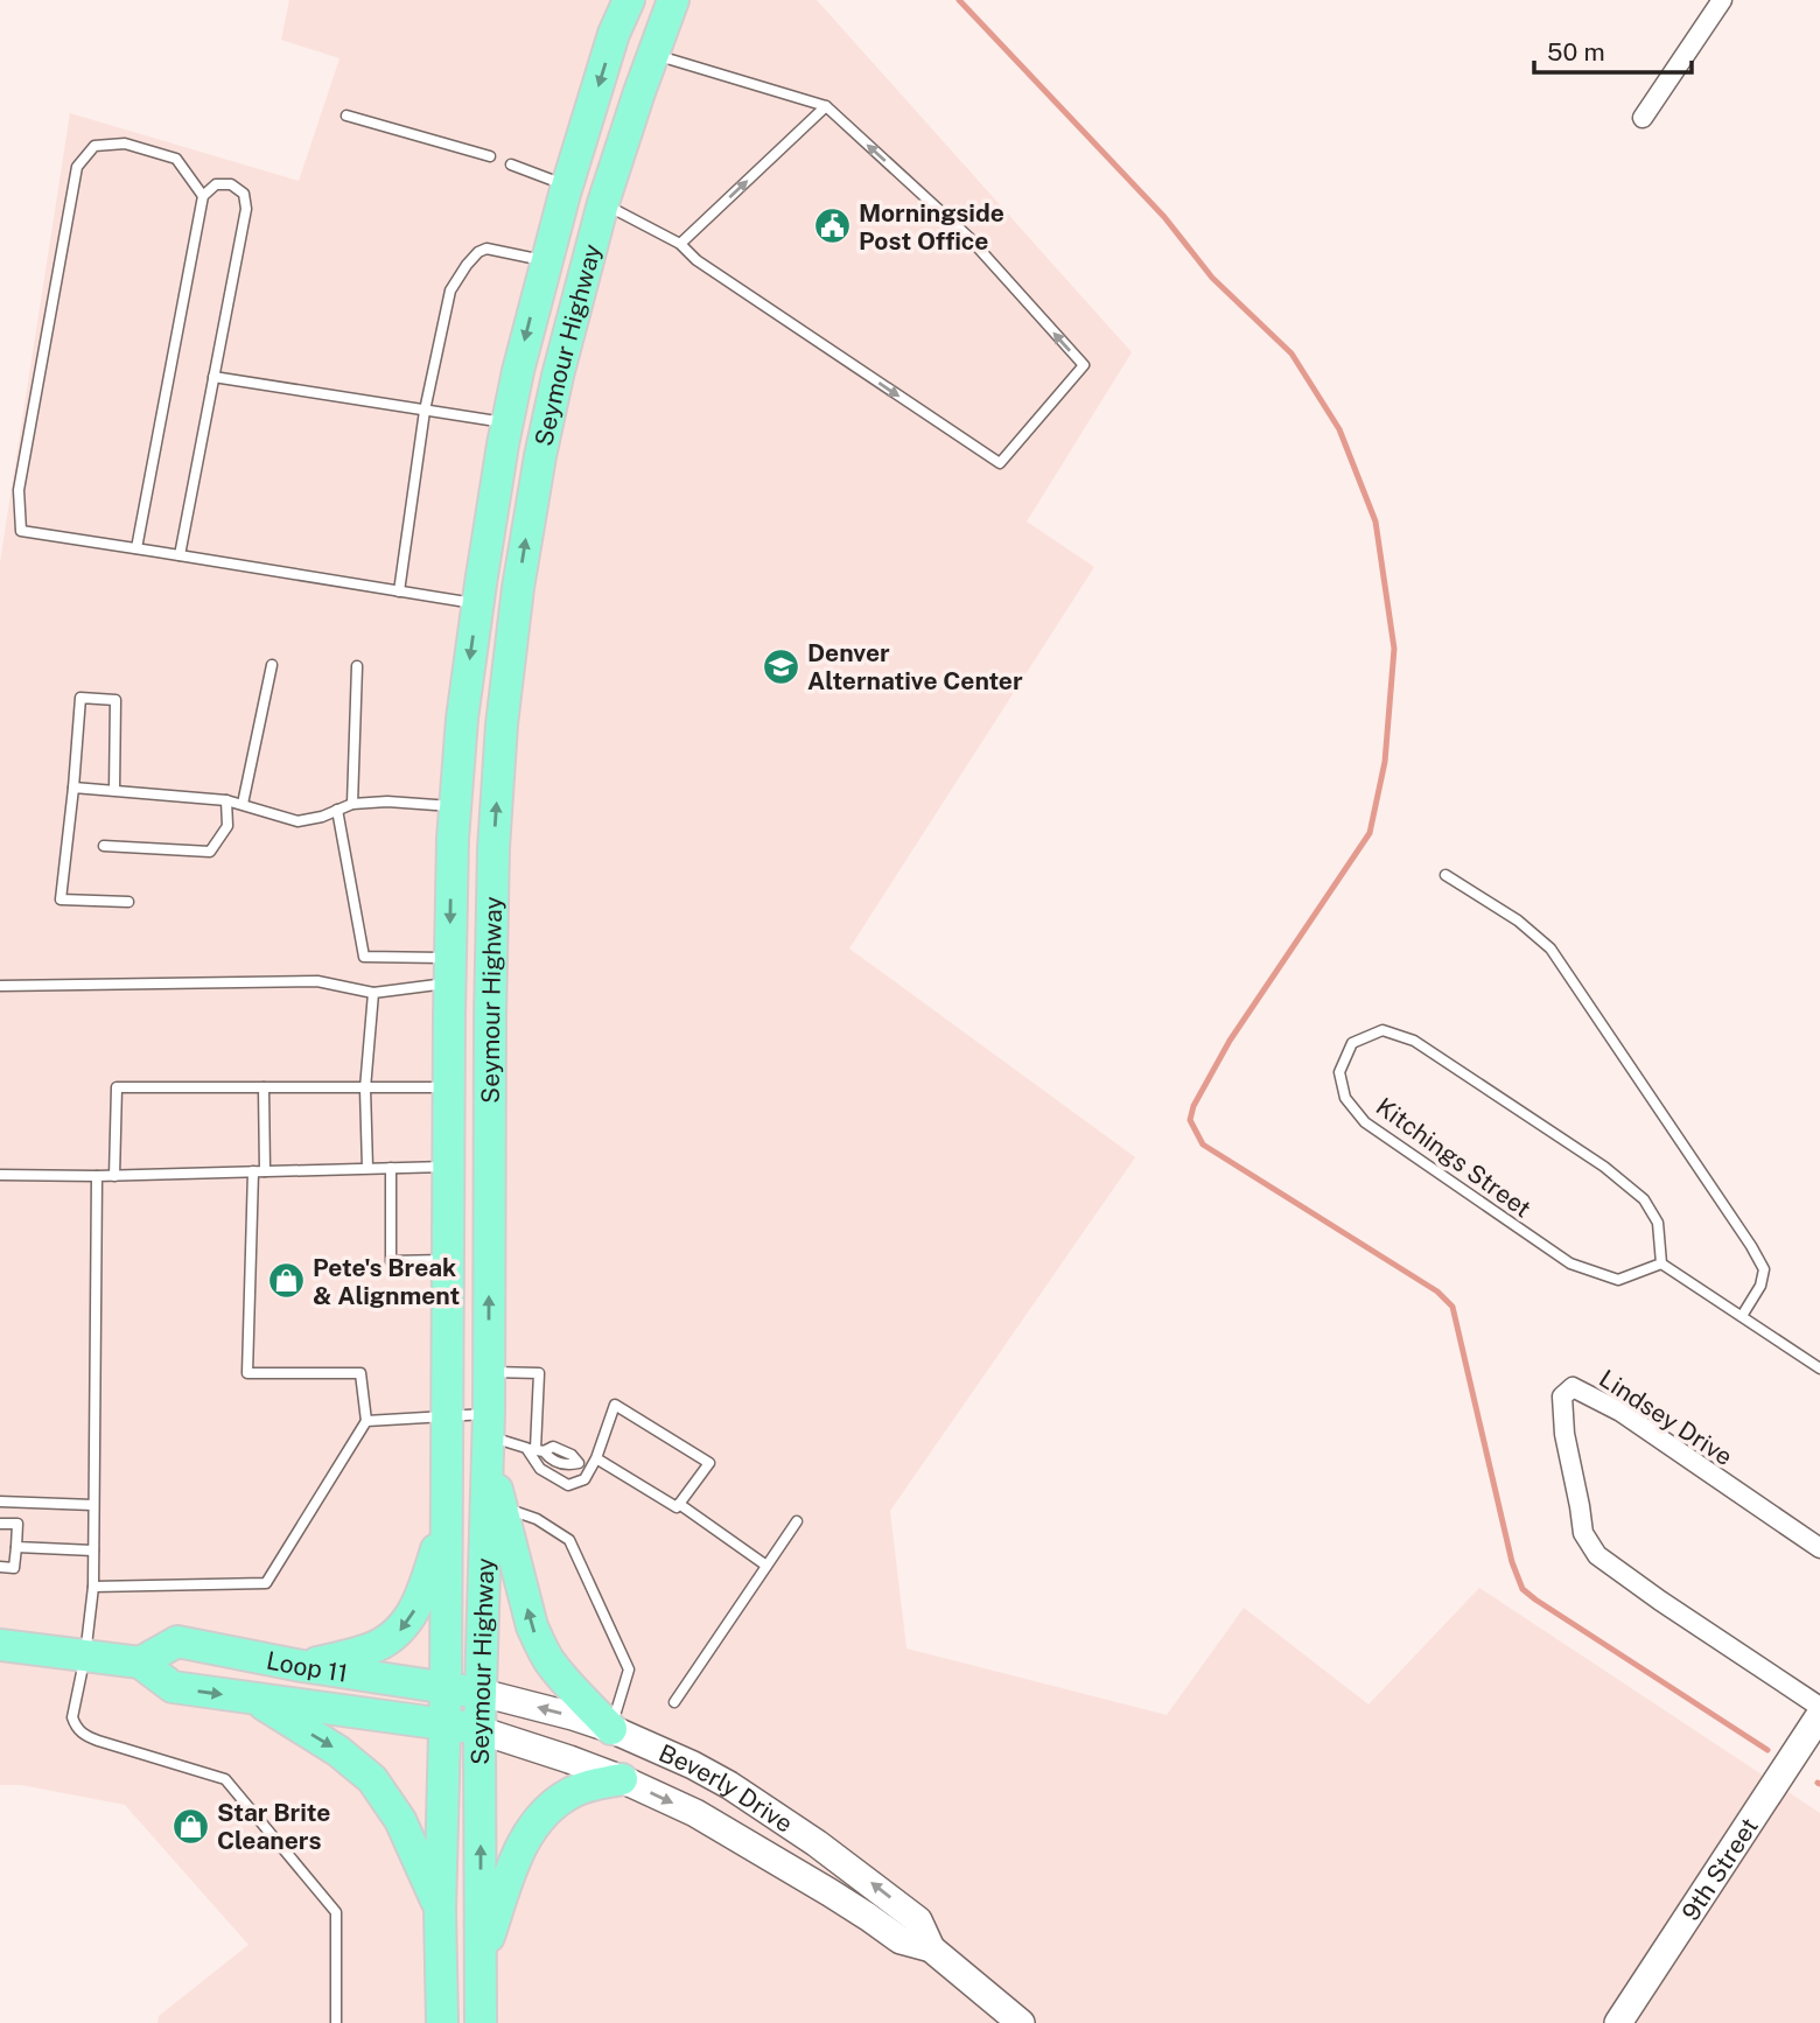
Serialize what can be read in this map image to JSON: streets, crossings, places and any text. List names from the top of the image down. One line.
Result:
{"streets":{"main road":["Seymour Highway","Loop 11"],"street":["Lindsey Drive","Beverly Drive","9th Street"],"lane":["Kitchings Street"]},"crossings":[["Seymour Highway","Loop 11"],["Seymour Highway","Beverly Drive"],["Loop 11","Beverly Drive"]],"places":{"public building":["Morningside Post Office"],"school or university":["Denver Alternative Center"],"shop":["Pete's Break & Alignment","Star Brite Cleaners"]},"scale_bar":"50 m"}
